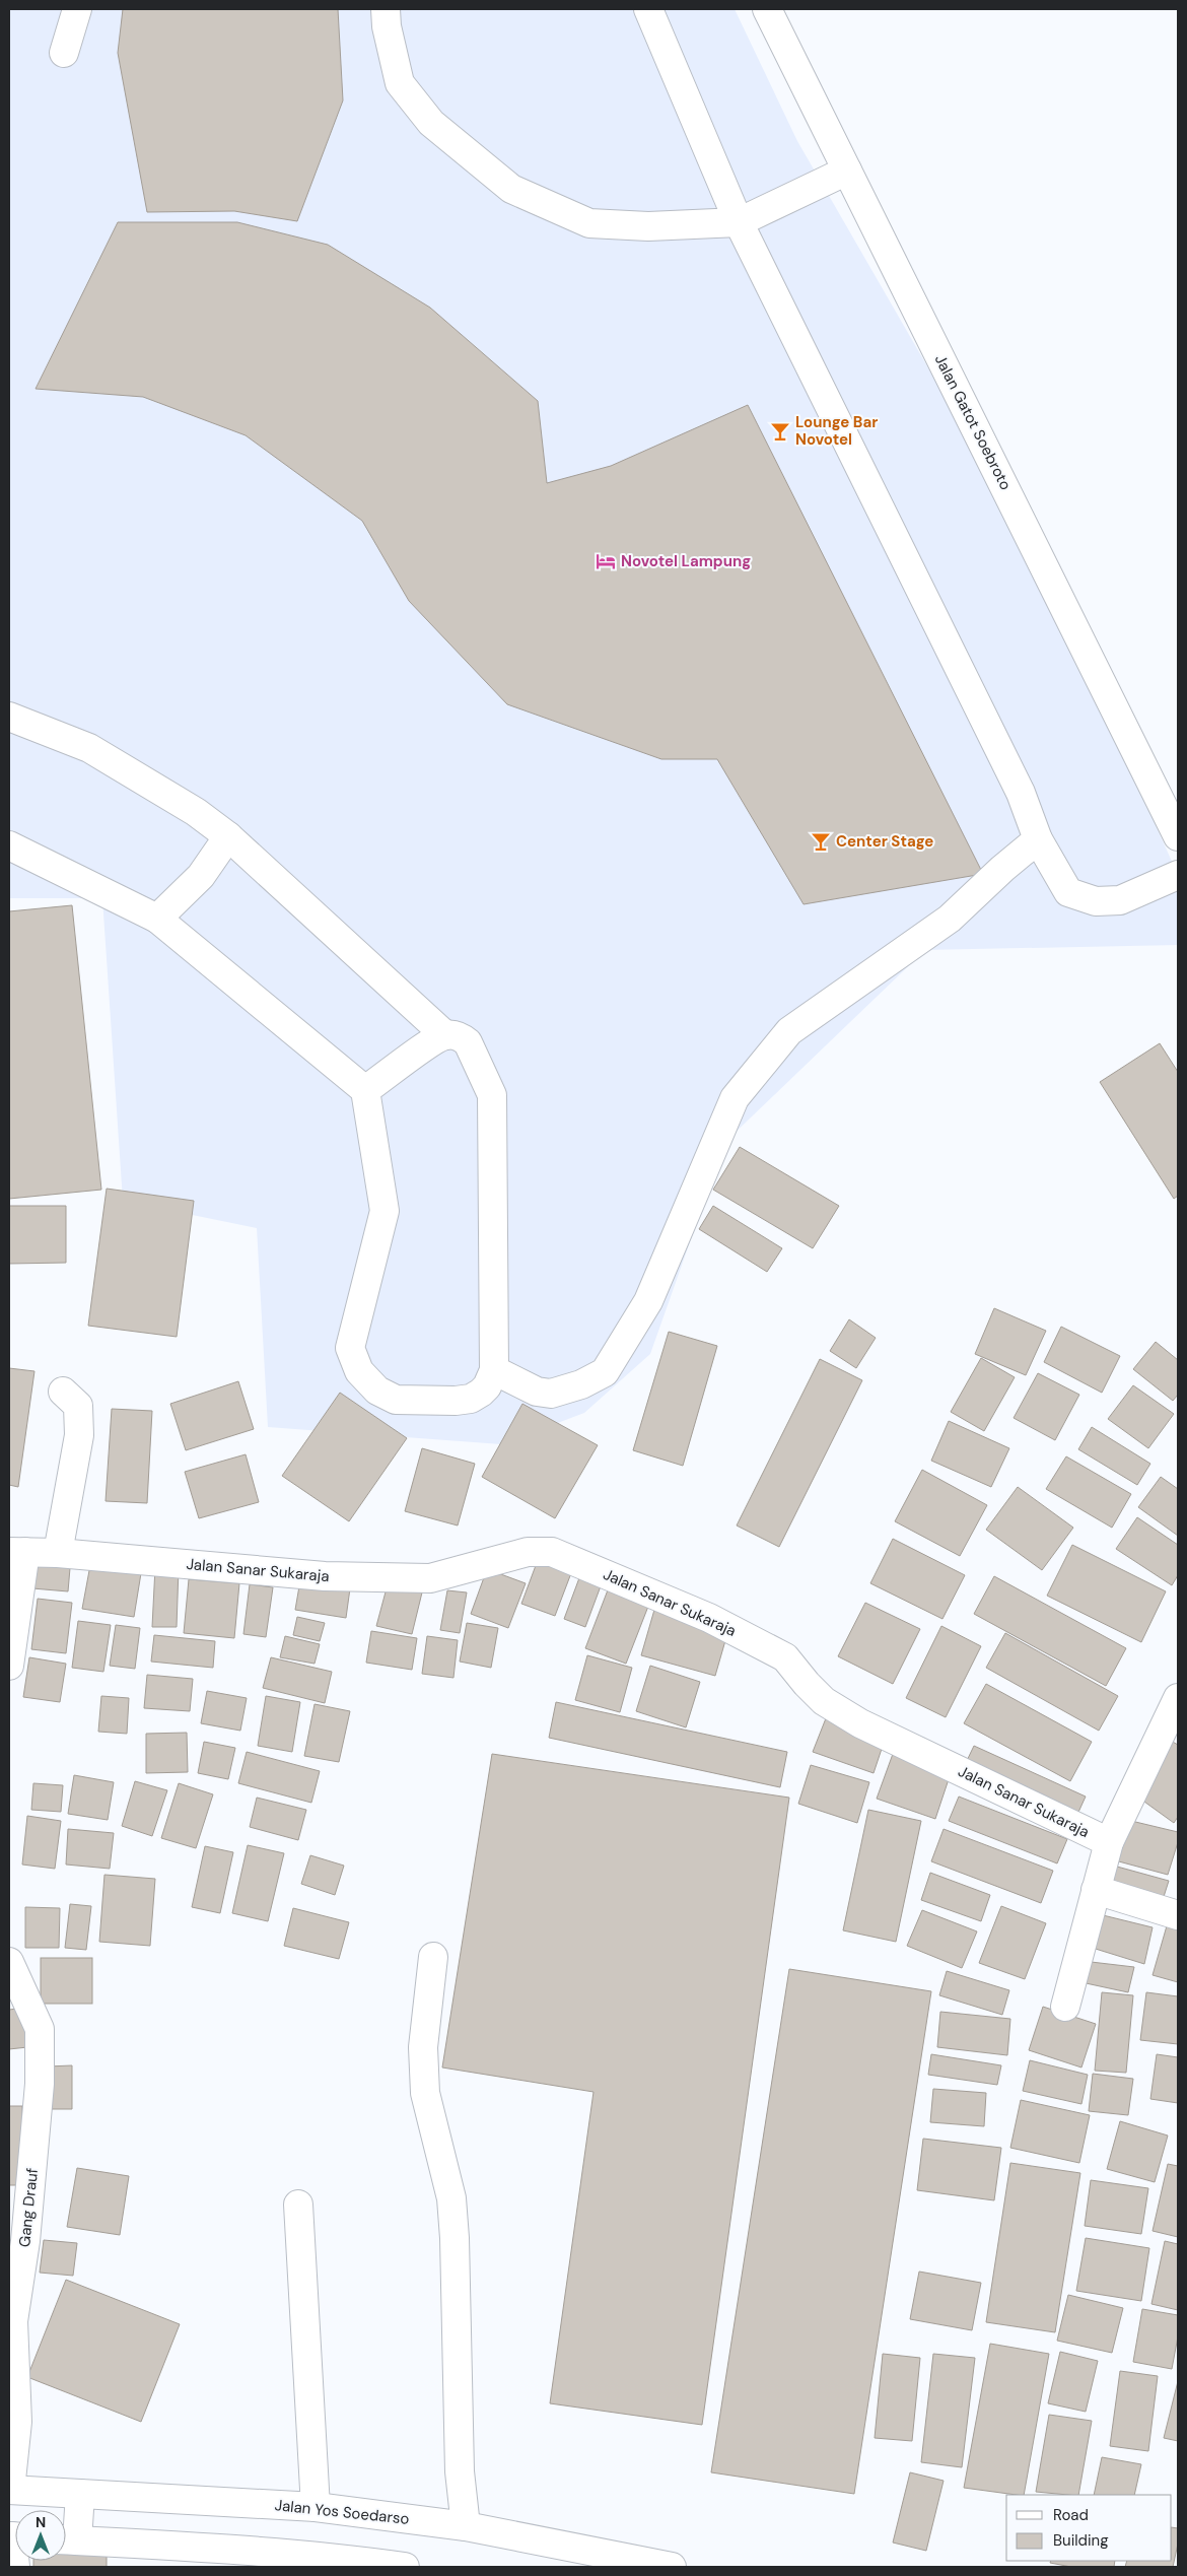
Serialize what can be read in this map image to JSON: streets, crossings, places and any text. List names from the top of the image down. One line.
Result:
{"streets":{"main road":["Jalan Gatot Soebroto","Jalan Sanar Sukaraja","Gang Drauf","Jalan Yos Soedarso"]},"crossings":[["Gang Drauf","Jalan Yos Soedarso"]],"places":{"bar":["Lounge Bar Novotel","Center Stage"],"hotel":["Novotel Lampung"]},"legend":["Road","Building"],"north":"top"}
